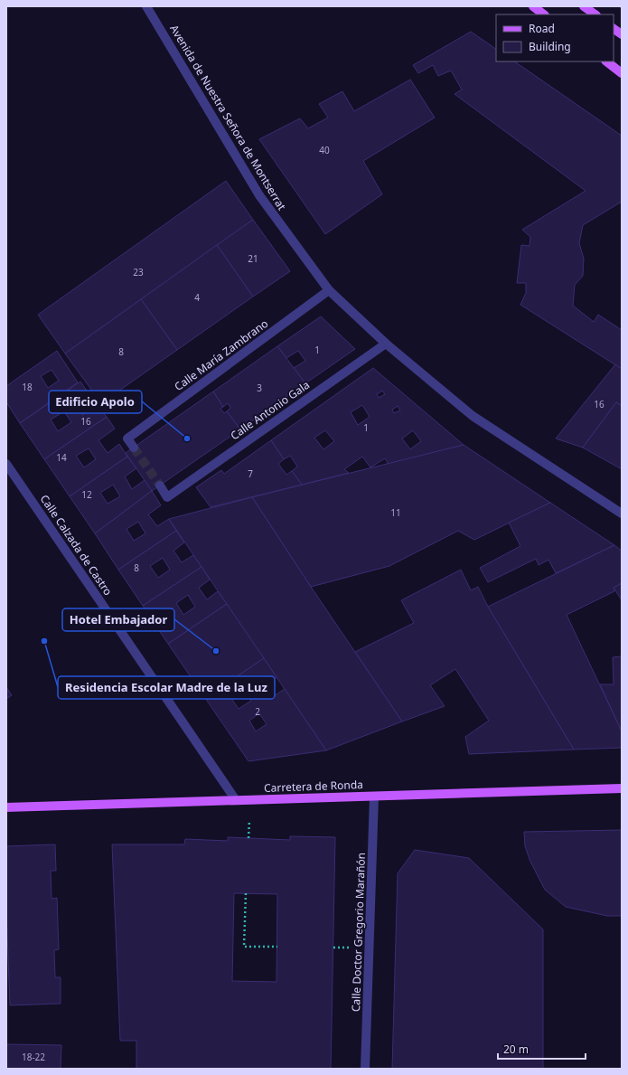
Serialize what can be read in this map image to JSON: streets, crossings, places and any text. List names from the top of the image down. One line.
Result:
{"streets":{"main road":["Carretera de Ronda"],"street":["Avenida de Nuestra Señora de Montserrat","Calle María Zambrano","Calle Antonio Gala","Calle Calzada de Castro","Calle Doctor Gregorio Marañón"]},"crossings":[["Avenida de Nuestra Señora de Montserrat","Calle María Zambrano"],["Avenida de Nuestra Señora de Montserrat","Calle Antonio Gala"],["Calle Calzada de Castro","Carretera de Ronda"],["Carretera de Ronda","Calle Doctor Gregorio Marañón"]],"places":["Edificio Apolo","Residencia Escolar Madre de la Luz","Hotel Embajador"],"house_numbers":["40","21","23","4","1","8","18","3","16","16","1","14","7","12","11","8","2","18-22"],"legend":["Road","Building"],"scale_bar":"20 m"}
